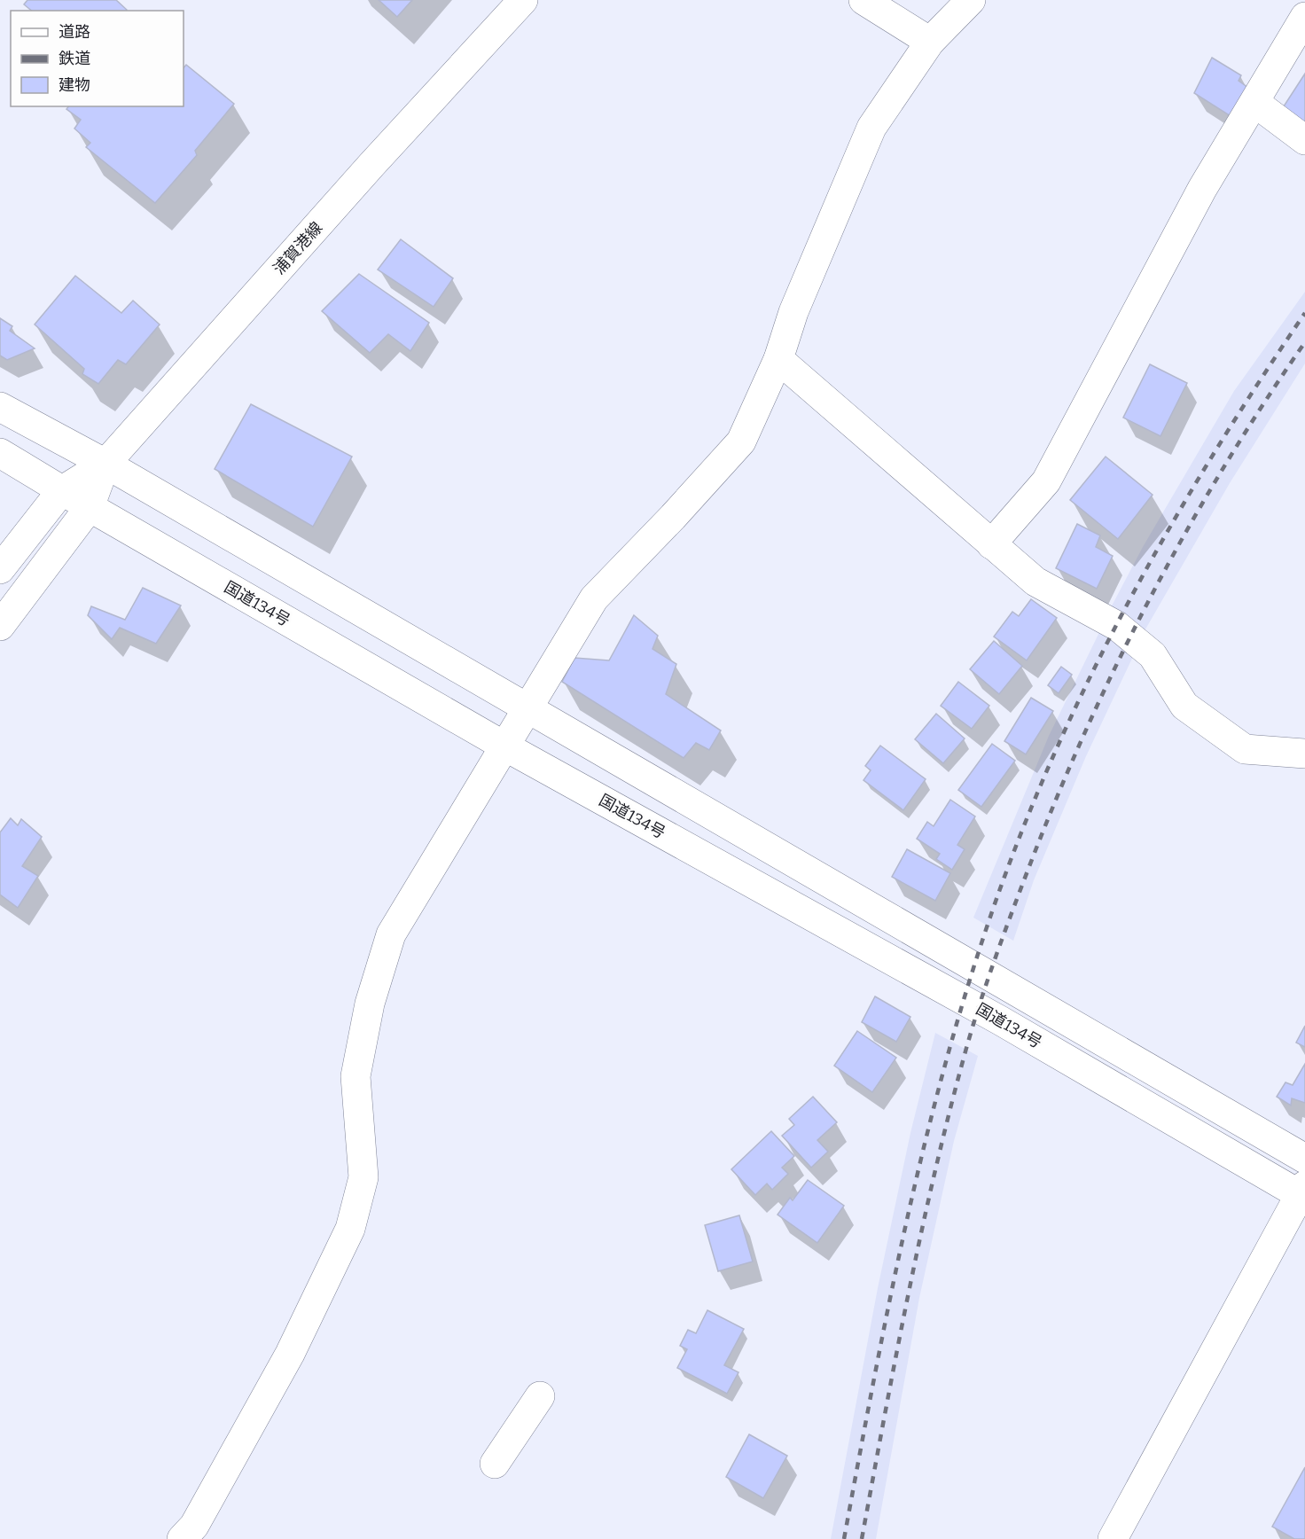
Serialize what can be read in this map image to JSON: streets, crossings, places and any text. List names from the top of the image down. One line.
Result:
{"streets":{"main road":["浦賀港線","国道134号"]},"crossings":[["浦賀港線","国道134号"]],"legend":["道路","鉄道","建物"]}
